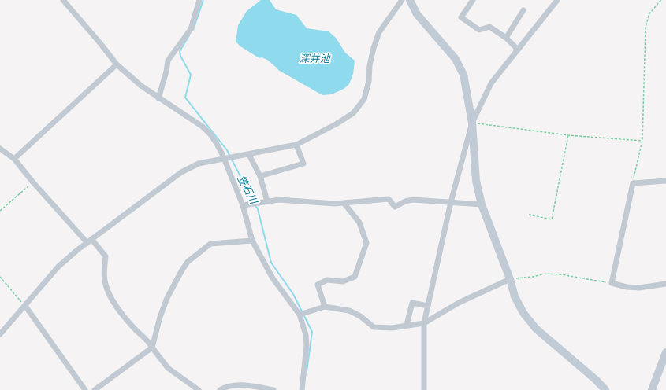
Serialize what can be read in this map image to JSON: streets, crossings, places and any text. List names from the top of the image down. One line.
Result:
{"water":["深井池","笠石川"]}
